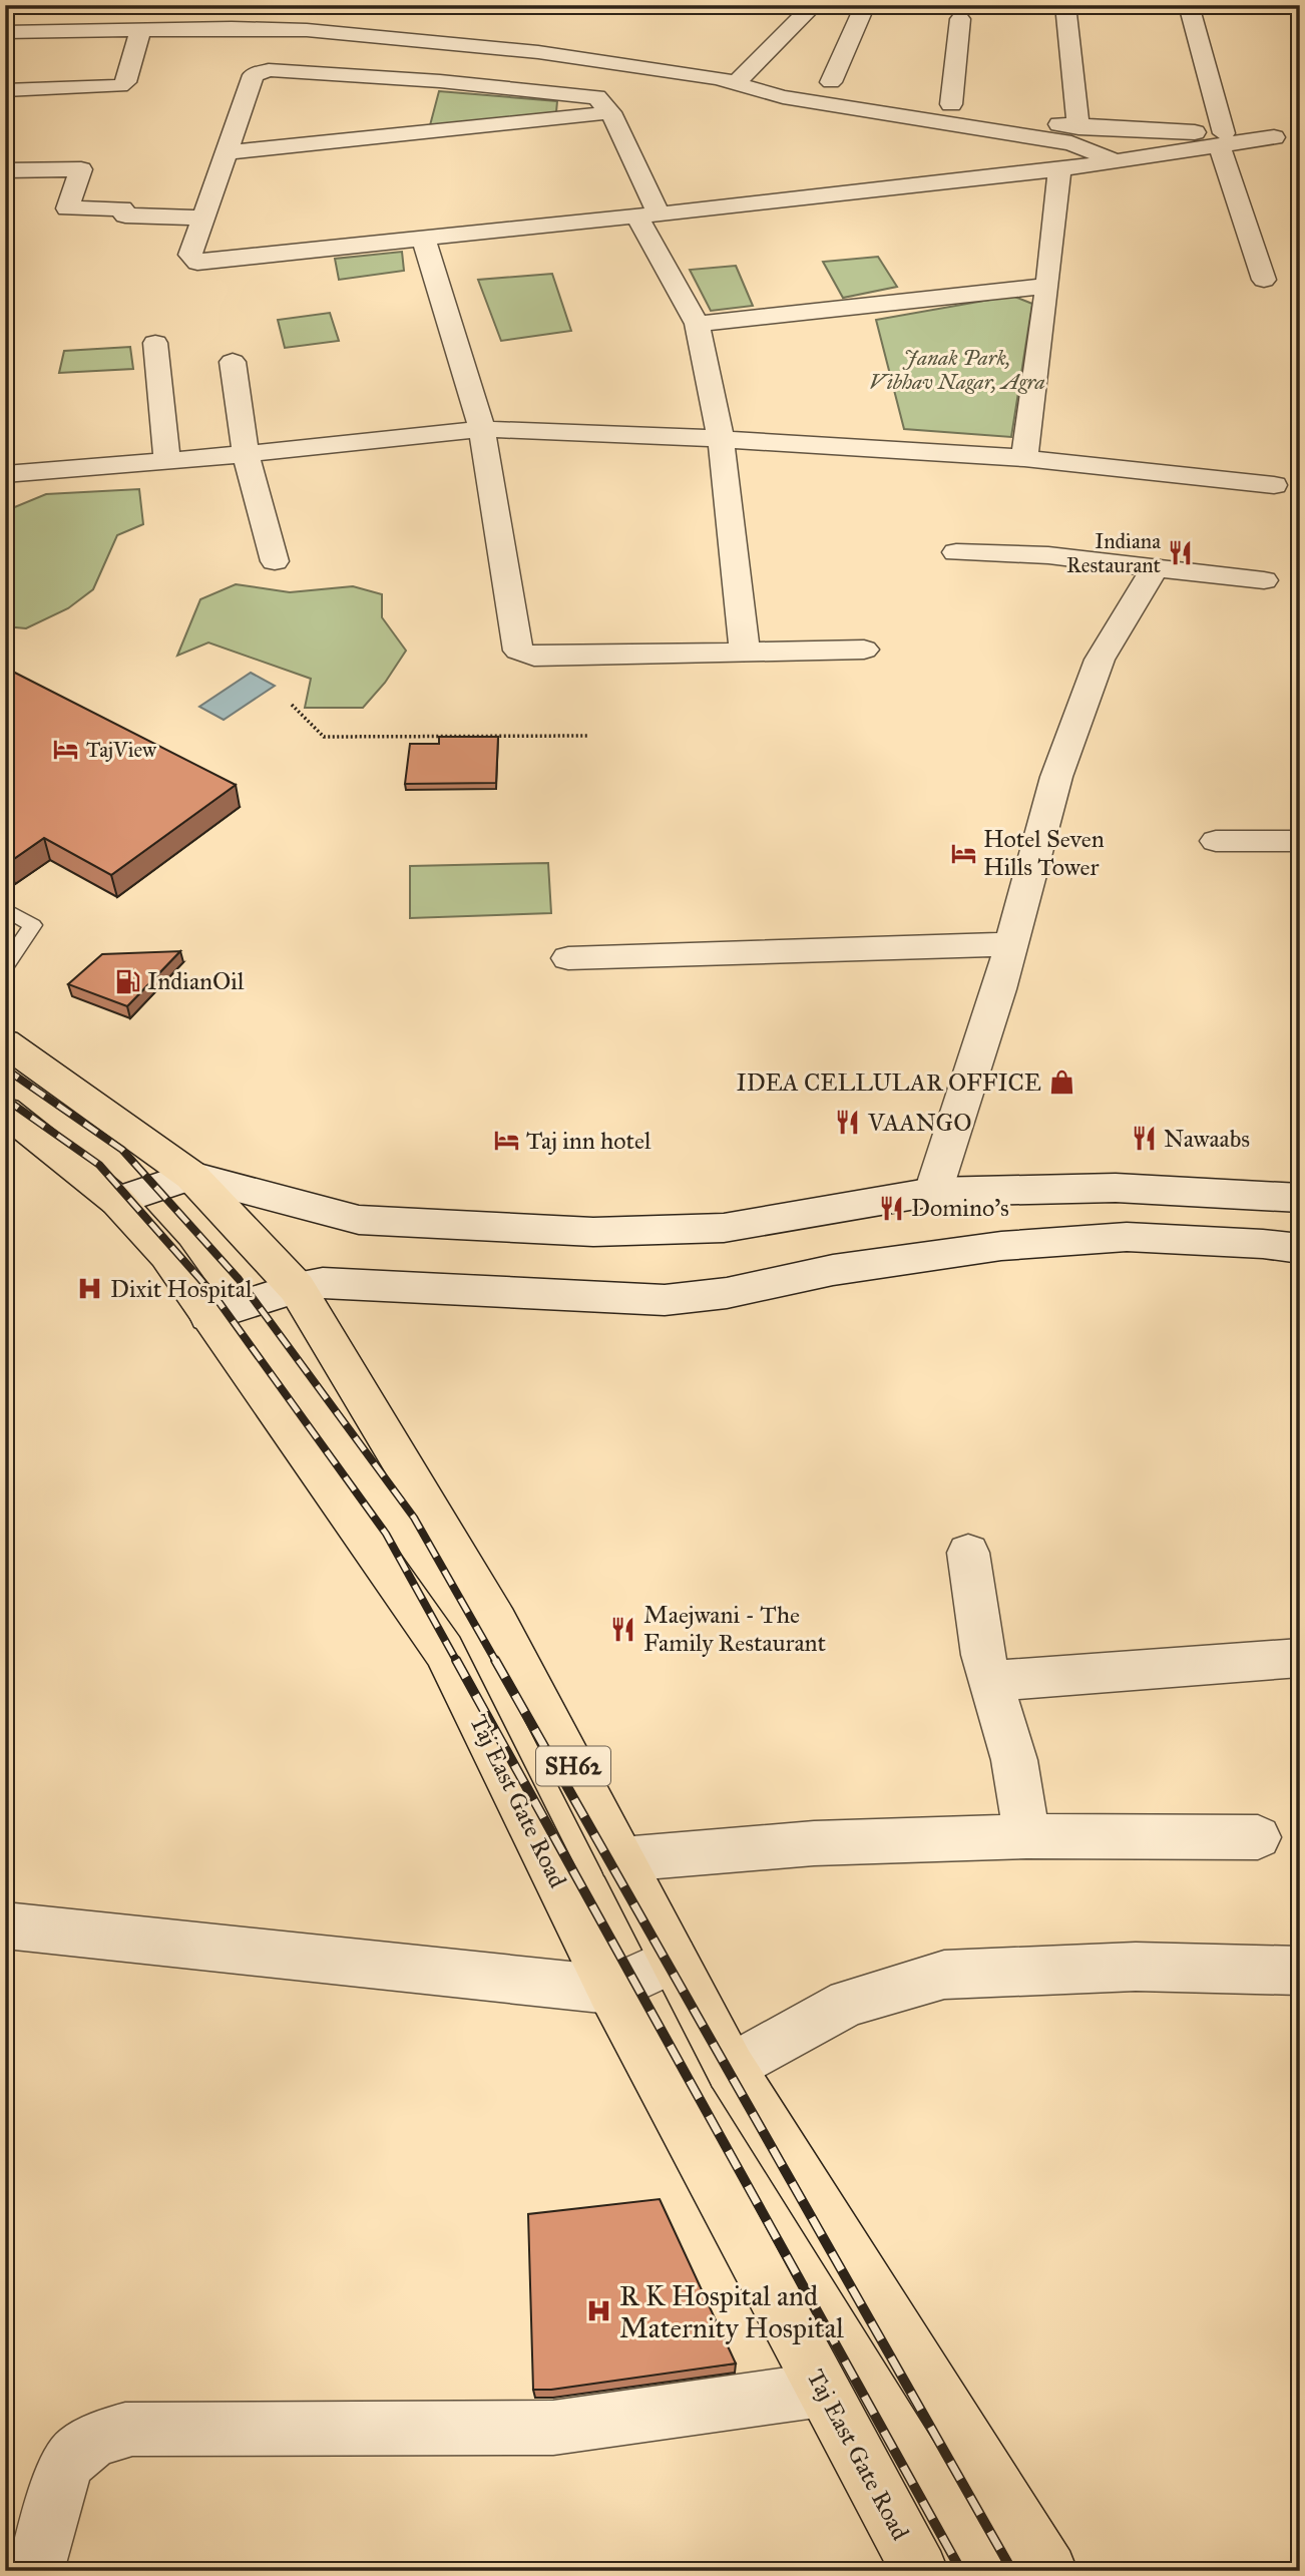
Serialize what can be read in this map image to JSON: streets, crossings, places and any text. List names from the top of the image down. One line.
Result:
{"streets":{"main road":["SH62","Taj East Gate Road"]},"parks":["Janak Park, Vibhav Nagar, Agra"],"places":{"restaurant":["Indiana Restaurant","VAANGO","Nawaabs","Domino's","Maejwani - The Family Restaurant"],"hotel":["TajView","Hotel Seven Hills Tower","Taj inn hotel"],"fuel station":["IndianOil"],"shop":["IDEA CELLULAR OFFICE"],"hospital":["Dixit Hospital","R K Hospital and Maternity Hospital"]}}
